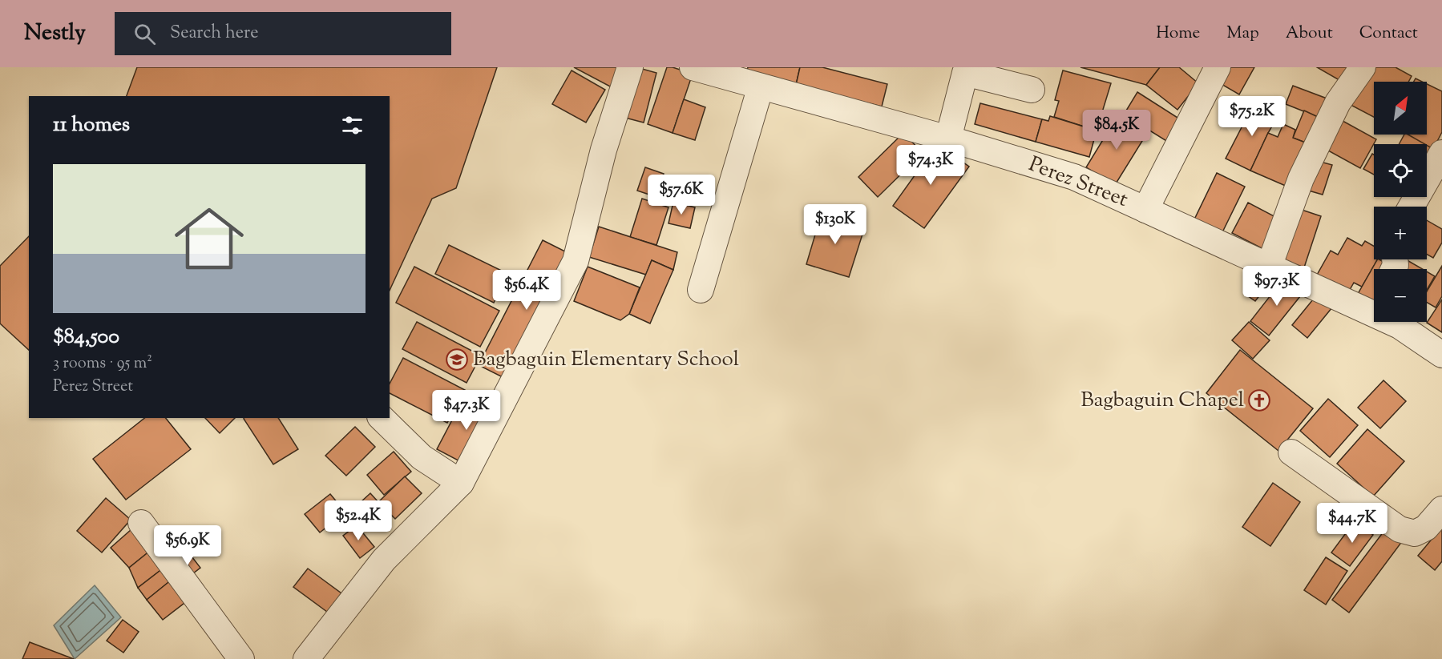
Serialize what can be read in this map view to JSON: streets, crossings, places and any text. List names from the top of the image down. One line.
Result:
{"streets":{"street":["Perez Street"]},"places":{"school or university":["Bagbaguin Elementary School"],"church":["Bagbaguin Chapel"]},"north":"top right","page":{"header":"Nestly","search":"Search here","nav":["Home","Map","About","Contact"],"map_buttons":["+","−"],"price":["$75.2K","$84.5K","$74.3K","$57.6K","$130K","$97.3K","$56.4K","$47.3K","$52.4K","$44.7K","$56.9K"],"heading":"11 homes","list":[{"name":"$84,500","note":"3 rooms · 95 m² · Perez Street"}]}}
